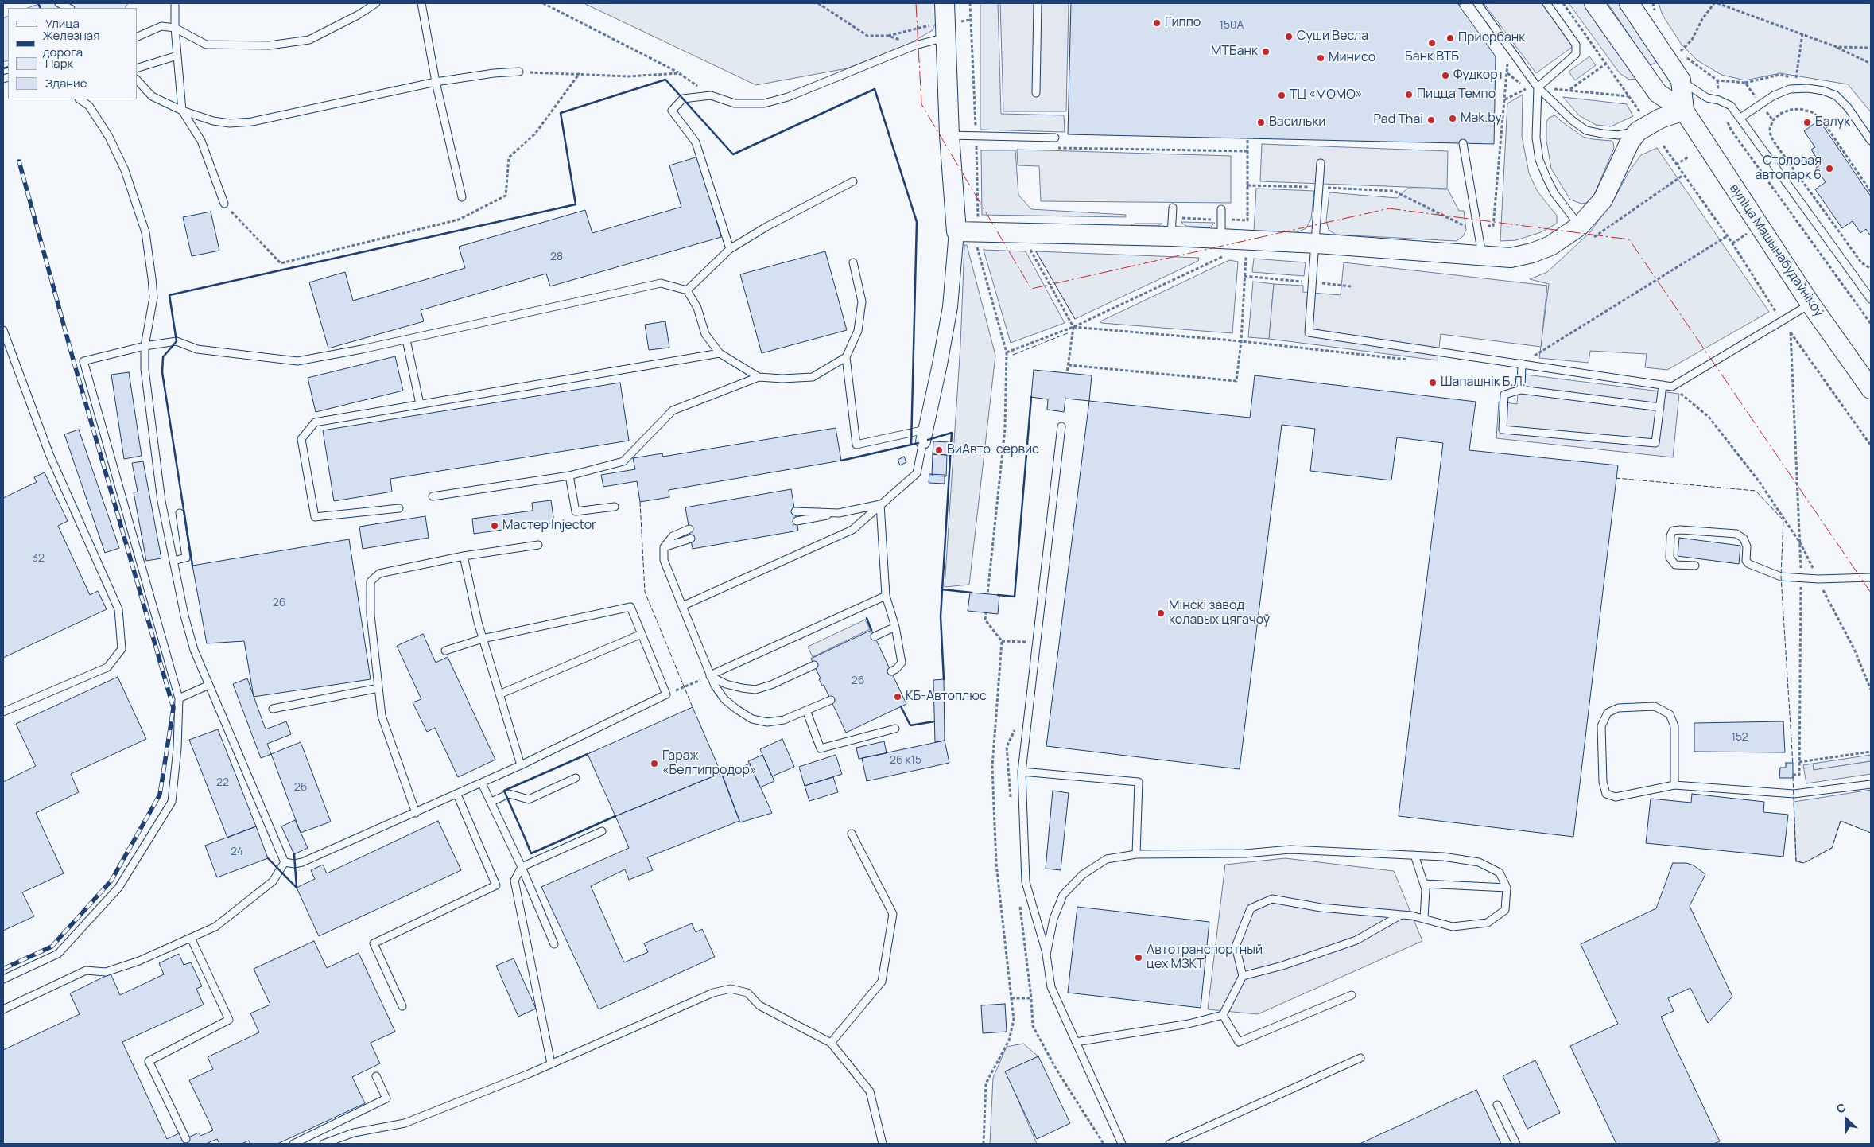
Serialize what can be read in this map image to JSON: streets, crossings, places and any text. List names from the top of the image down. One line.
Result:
{"streets":{"street":["вуліца Машынабудаўнікоў"]},"places":["Гиппо","Суши Весла","Приорбанк","Банк ВТБ","МТБанк","Минисо","Фудкорт","Пицца Темпо","ТЦ «МОМО»","Mak.by","Pad Thai","Васильки","Балук","Столовая автопарк 6","Шапашнік Б.Л.","ВиАвто-сервис","Мастер Injector","Мінскі завод колавых цягачоў","КБ-Автоплюс","Гараж «Белгипродор»","Автотранспортный цех МЗКТ"],"house_numbers":["150А","28","32","26","26","152","26 к15","22","26","24"],"legend":["Улица","Железная дорога","Парк","Здание"],"north":"top left"}
